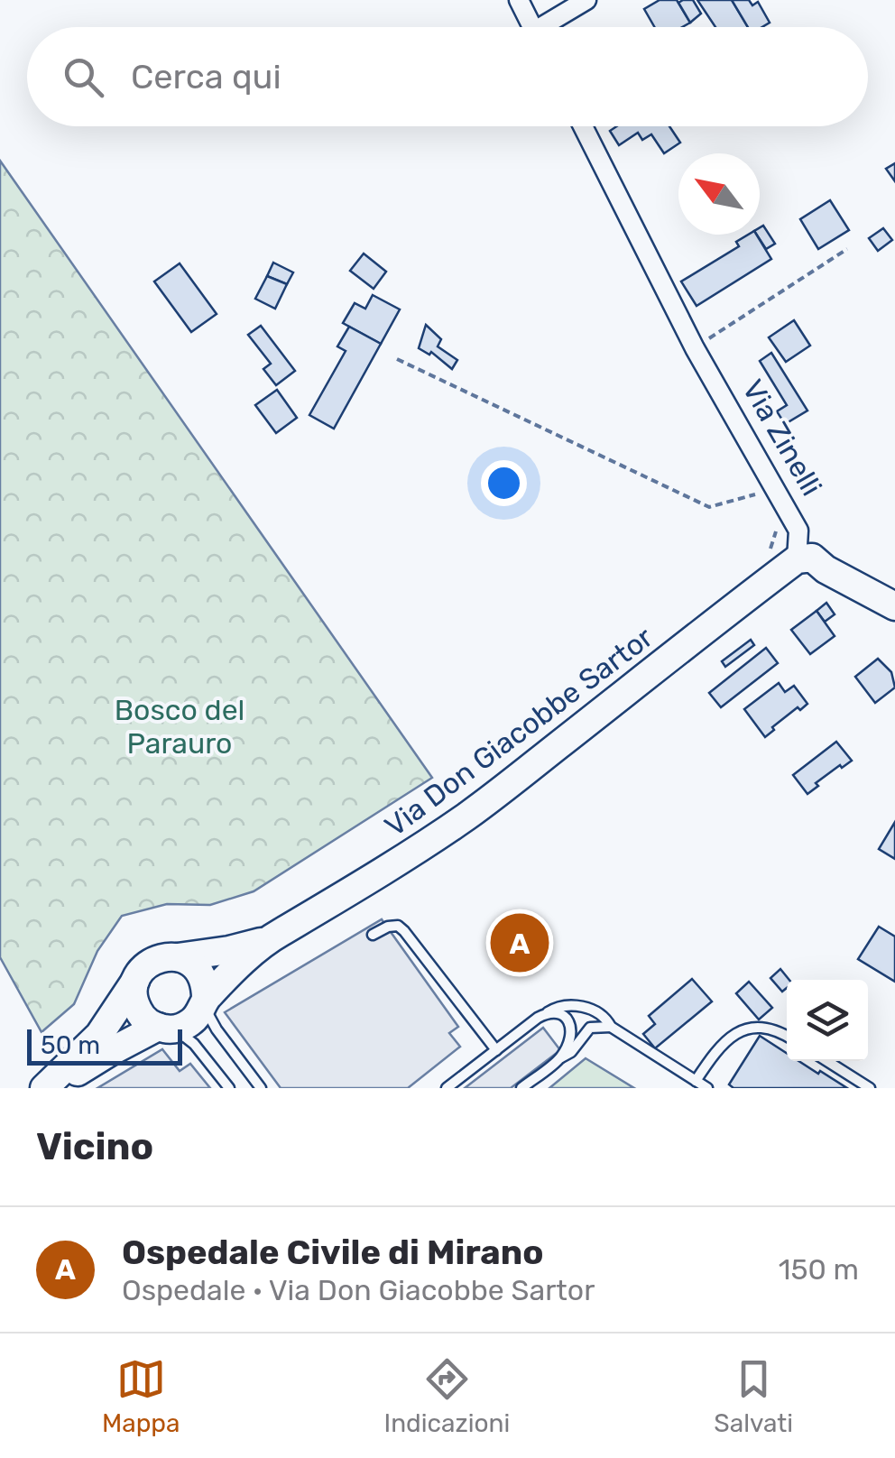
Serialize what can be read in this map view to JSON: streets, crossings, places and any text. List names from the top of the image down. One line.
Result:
{"streets":{"main road":["Via Don Giacobbe Sartor"],"street":["Via Zinelli"]},"crossings":[["Via Zinelli","Via Don Giacobbe Sartor"]],"parks":["Bosco del Parauro"],"scale_bar":"50 m","north":"top left","page":{"search":"Cerca qui","pins":"A","scale":"50 m","heading":"Vicino","list":[{"mark":"A","name":"Ospedale Civile di Mirano","note":"Ospedale · Via Don Giacobbe Sartor","value":"150 m"}],"nav":["Mappa","Indicazioni","Salvati"]}}
